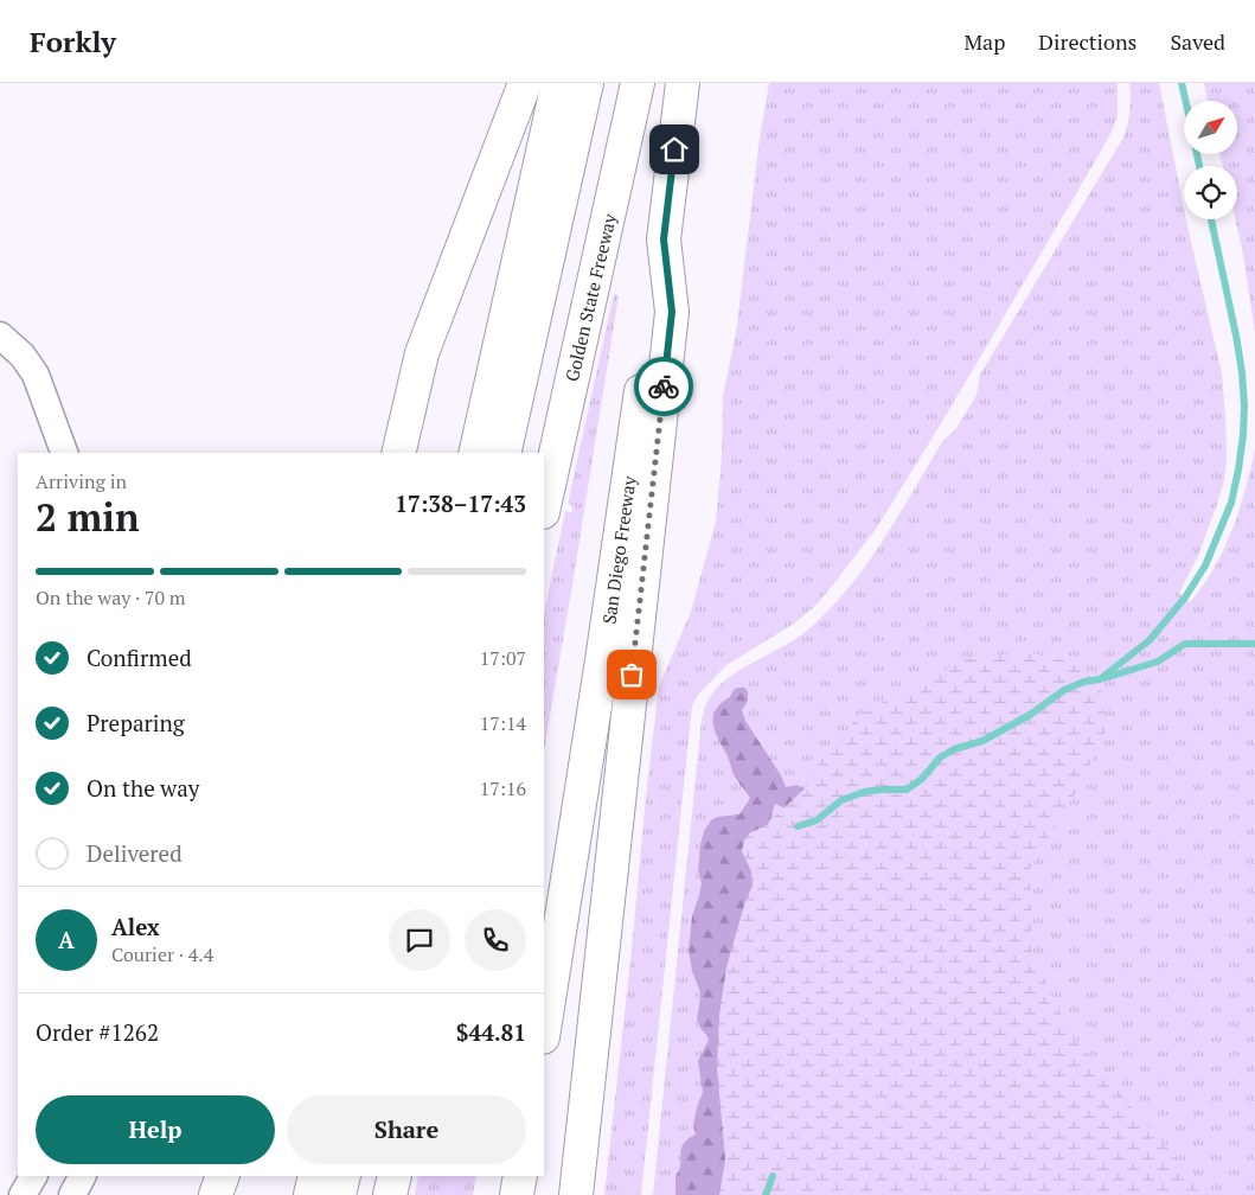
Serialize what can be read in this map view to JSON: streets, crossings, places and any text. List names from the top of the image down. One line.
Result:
{"streets":{"highway":["Golden State Freeway","San Diego Freeway"]},"north":"top right","page":{"header":"Forkly","nav":["Map","Directions","Saved"],"heading":["2 min","Arriving in","17:38–17:43"],"panel":["Alex","Courier · 4.4","Order #1262","$44.81"],"bar":"On the way · 70 m","list":[["Confirmed","17:07"],["Preparing","17:14"],["On the way","17:16"],"Delivered"],"round":"A","buttons":["Help","Share"]}}
